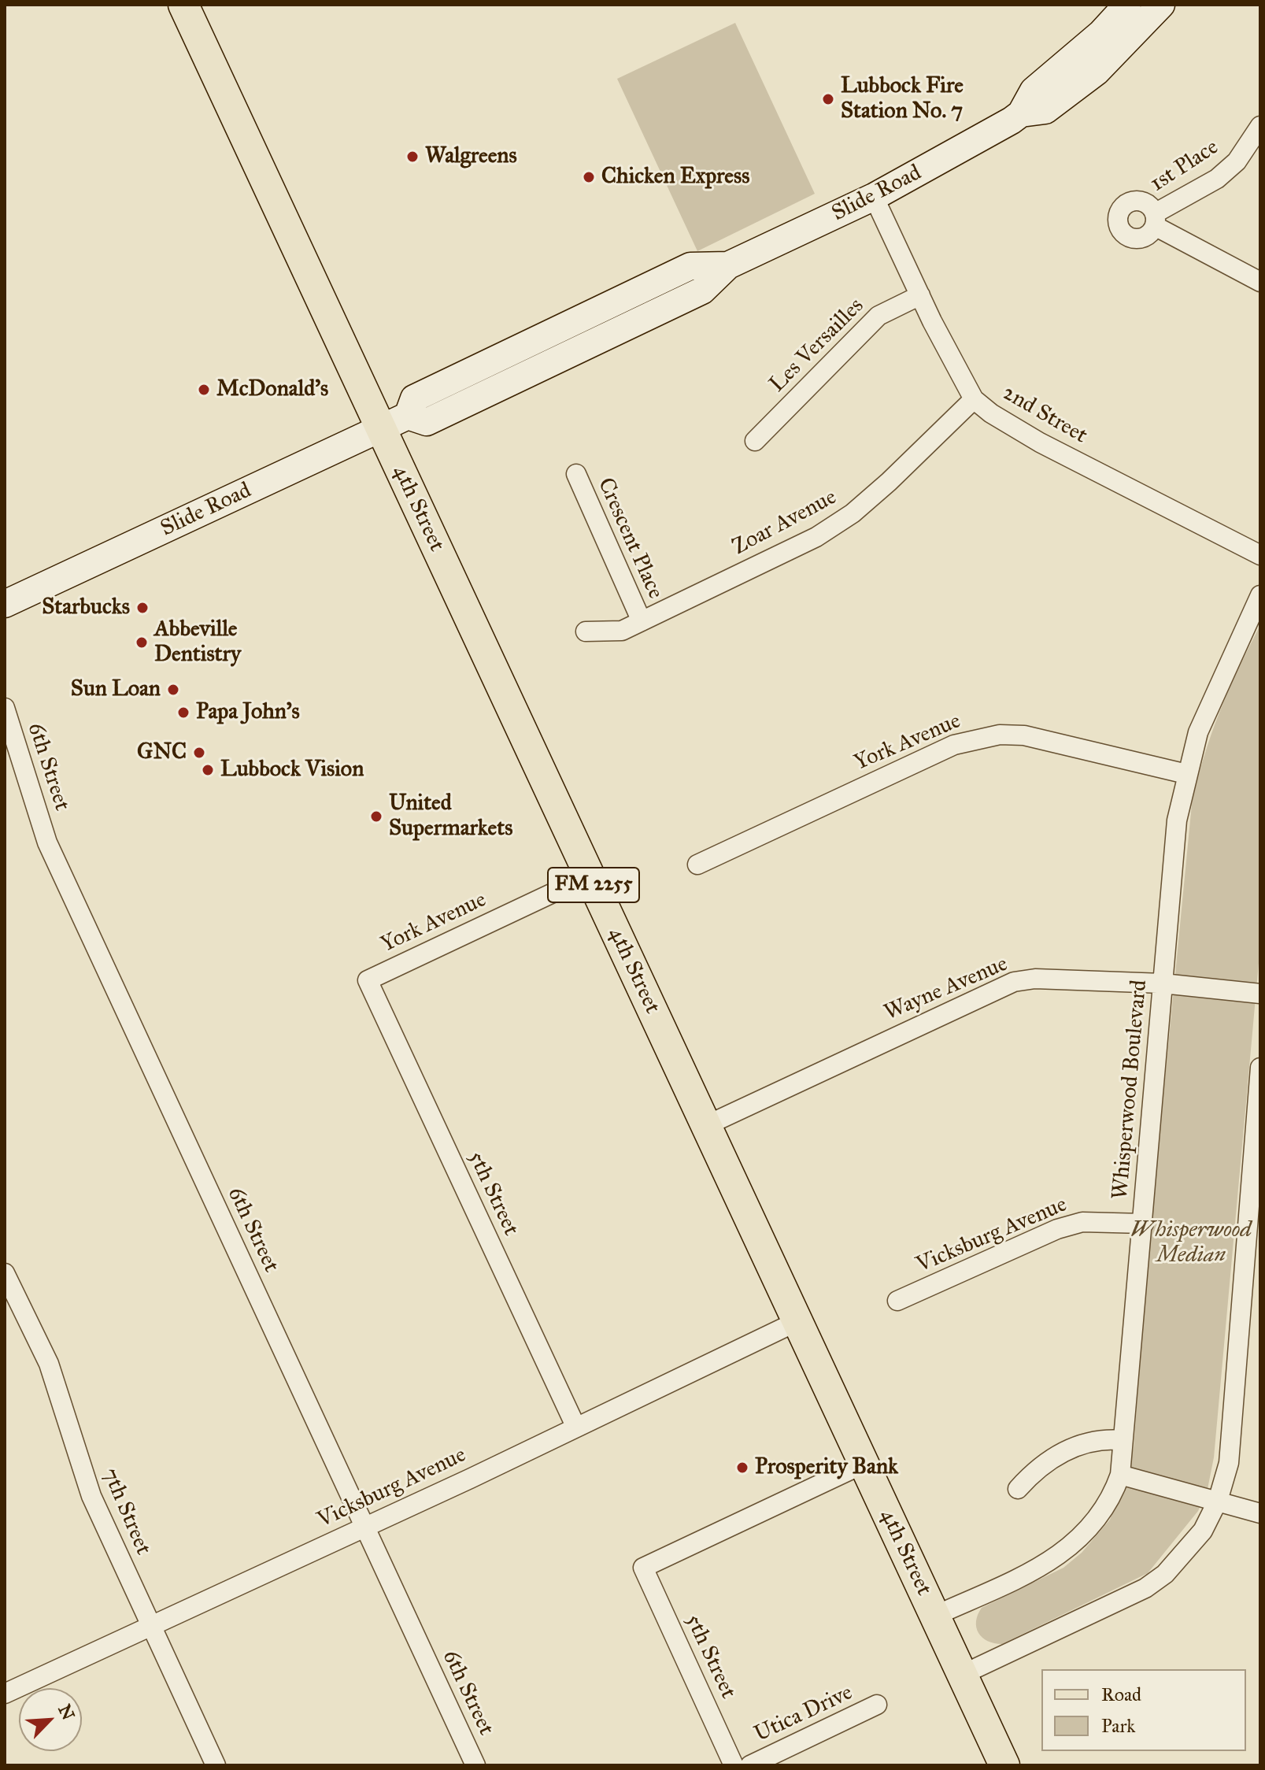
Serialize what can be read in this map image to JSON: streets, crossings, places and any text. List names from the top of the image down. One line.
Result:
{"streets":{"main road":["Slide Road","4th Street","FM 2255"],"street":["1st Place","Les Versailles","2nd Street","Zoar Avenue","Crescent Place","York Avenue","6th Street","Wayne Avenue","Whisperwood Boulevard","5th Street","Vicksburg Avenue","7th Street","Utica Drive"]},"crossings":[["Slide Road","2nd Street"],["Slide Road","4th Street"],["Les Versailles","2nd Street"],["2nd Street","Zoar Avenue"],["4th Street","York Avenue"],["4th Street","Wayne Avenue"],["4th Street","Whisperwood Boulevard"],["4th Street","5th Street"],["4th Street","Vicksburg Avenue"],["Zoar Avenue","Crescent Place"],["York Avenue","Whisperwood Boulevard"],["York Avenue","5th Street"],["6th Street","Vicksburg Avenue"],["Wayne Avenue","Whisperwood Boulevard"],["Whisperwood Boulevard","Vicksburg Avenue"],["5th Street","Vicksburg Avenue"],["Vicksburg Avenue","7th Street"]],"parks":["Whisperwood Median"],"places":["Lubbock Fire Station No. 7","Walgreens","Chicken Express","McDonald's","Starbucks","Abbeville Dentistry","Sun Loan","Papa John's","GNC","Lubbock Vision","United Supermarkets","Prosperity Bank"],"legend":["Road","Park"],"north":"top right"}
